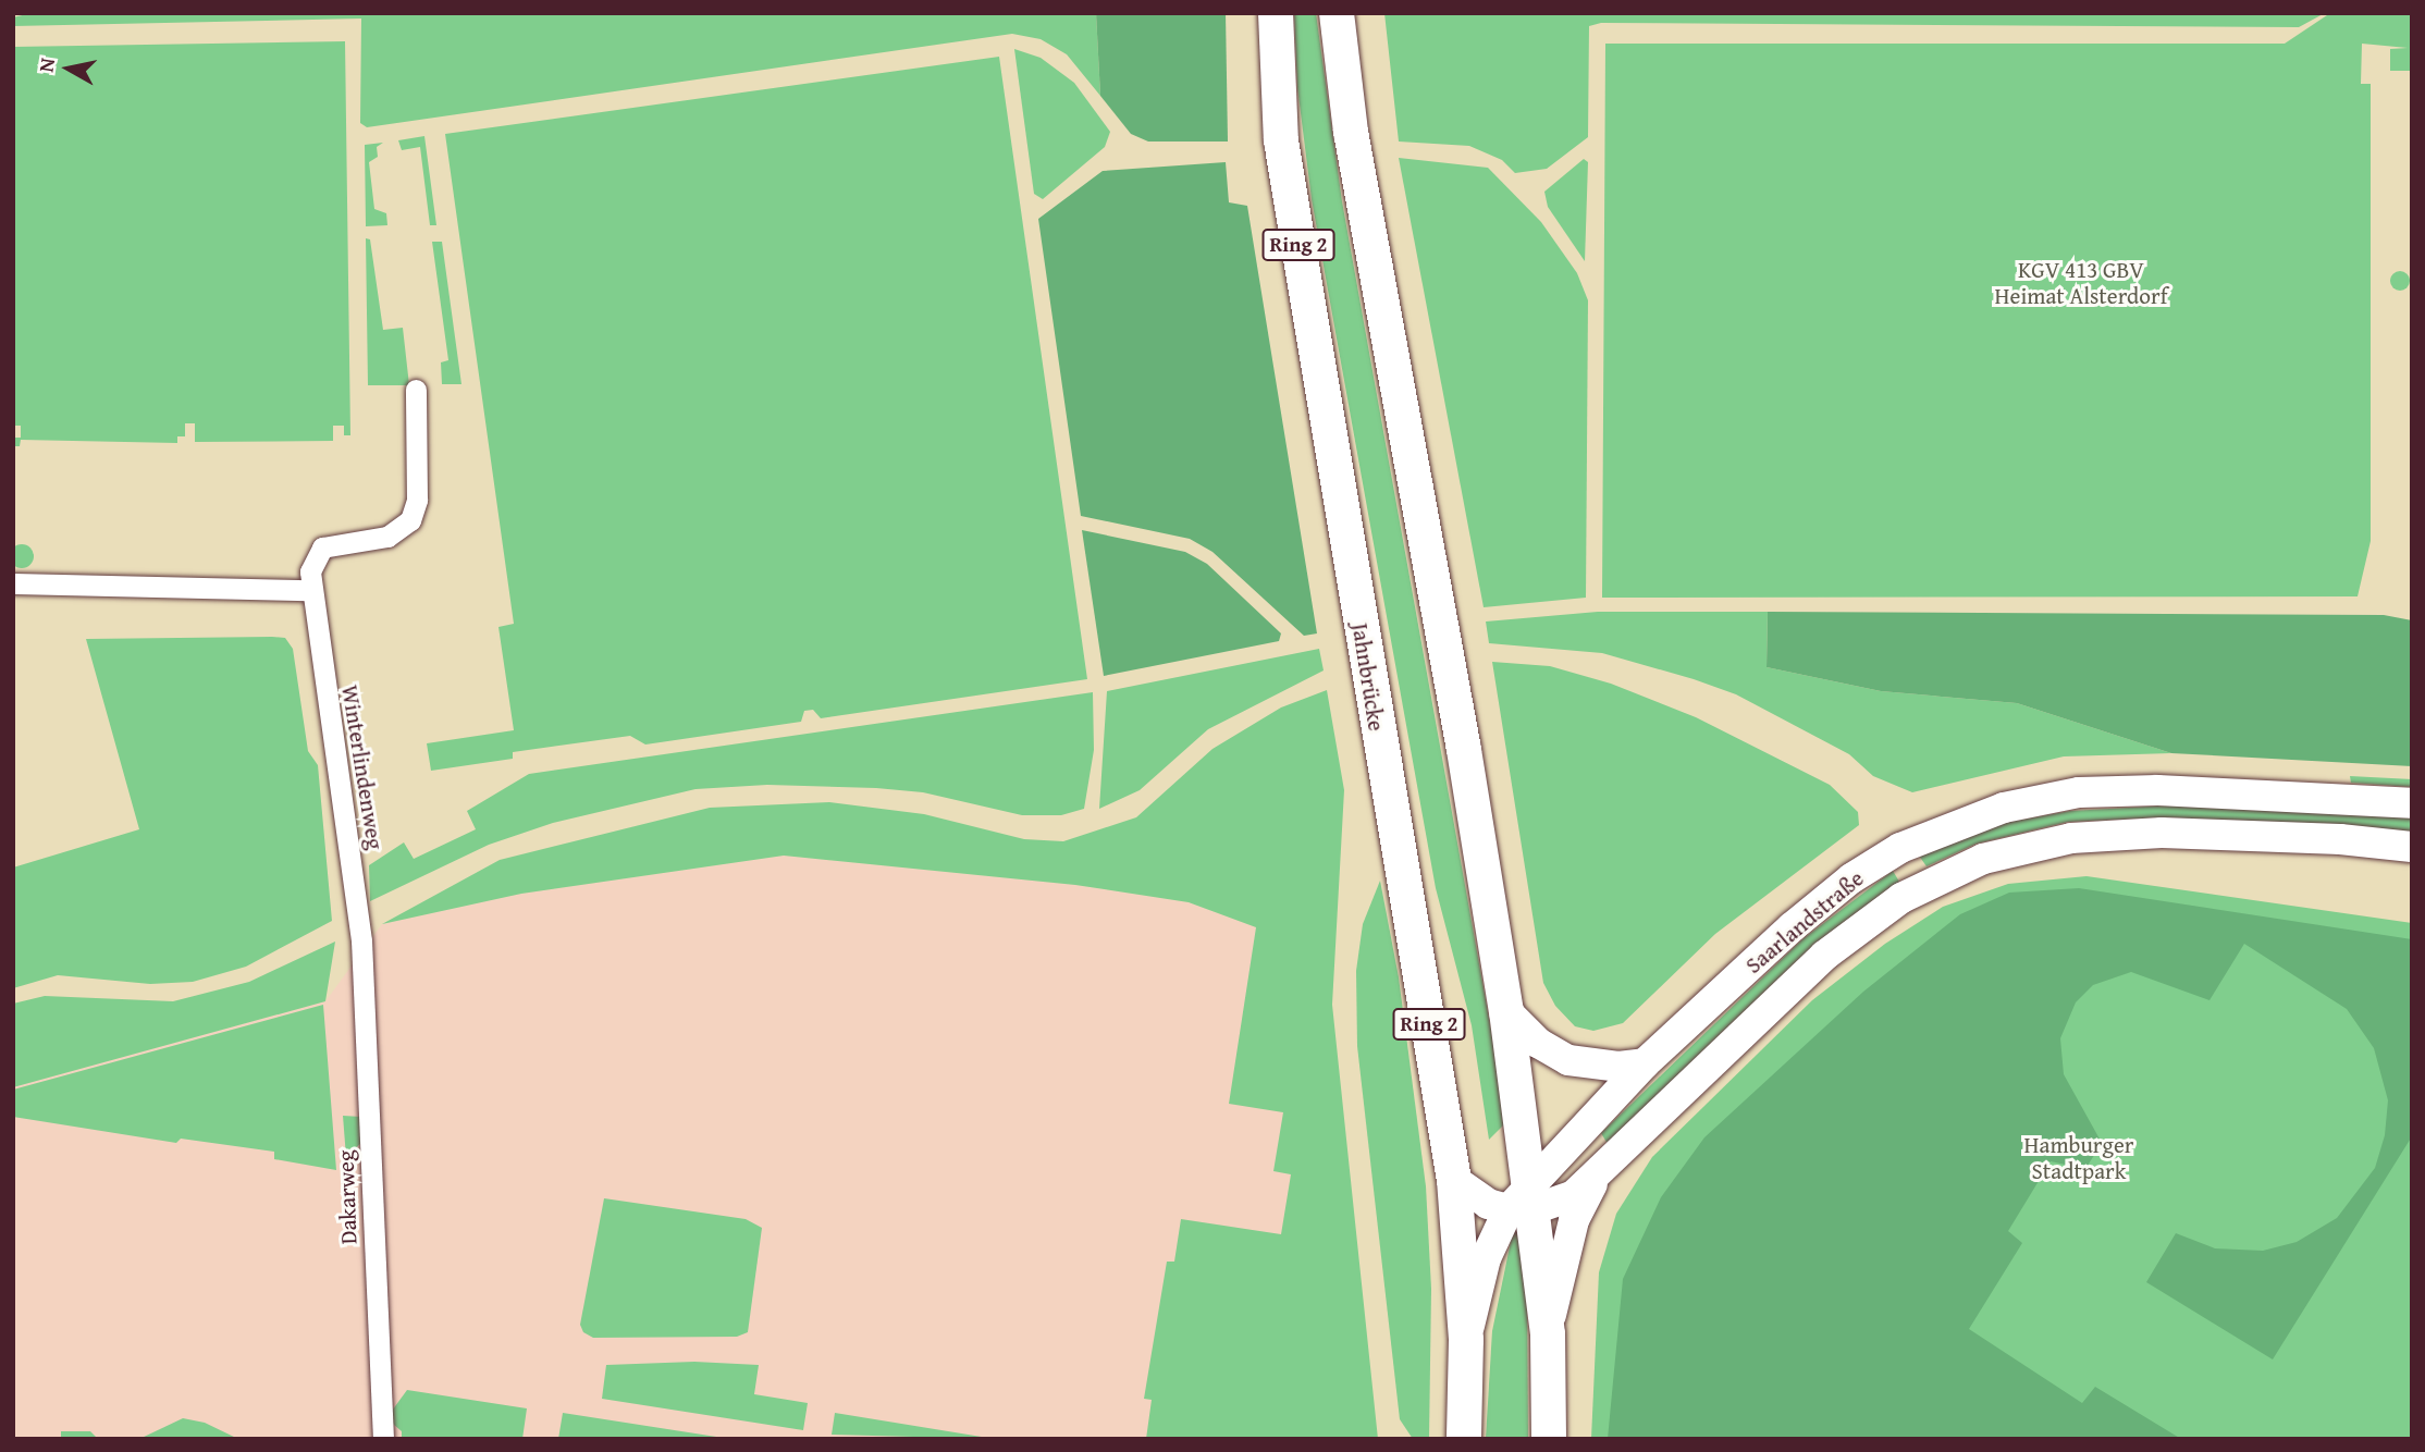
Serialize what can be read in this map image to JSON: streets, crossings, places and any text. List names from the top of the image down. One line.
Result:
{"streets":{"main road":["Ring 2","Jahnbrücke","Saarlandstraße"],"street":["Winterlindenweg","Dakarweg"]},"crossings":[["Ring 2","Jahnbrücke"],["Ring 2","Saarlandstraße"],["Jahnbrücke","Saarlandstraße"],["Winterlindenweg","Dakarweg"]],"parks":["KGV 413 GBV Heimat Alsterdorf","Hamburger Stadtpark"],"north":"left"}
